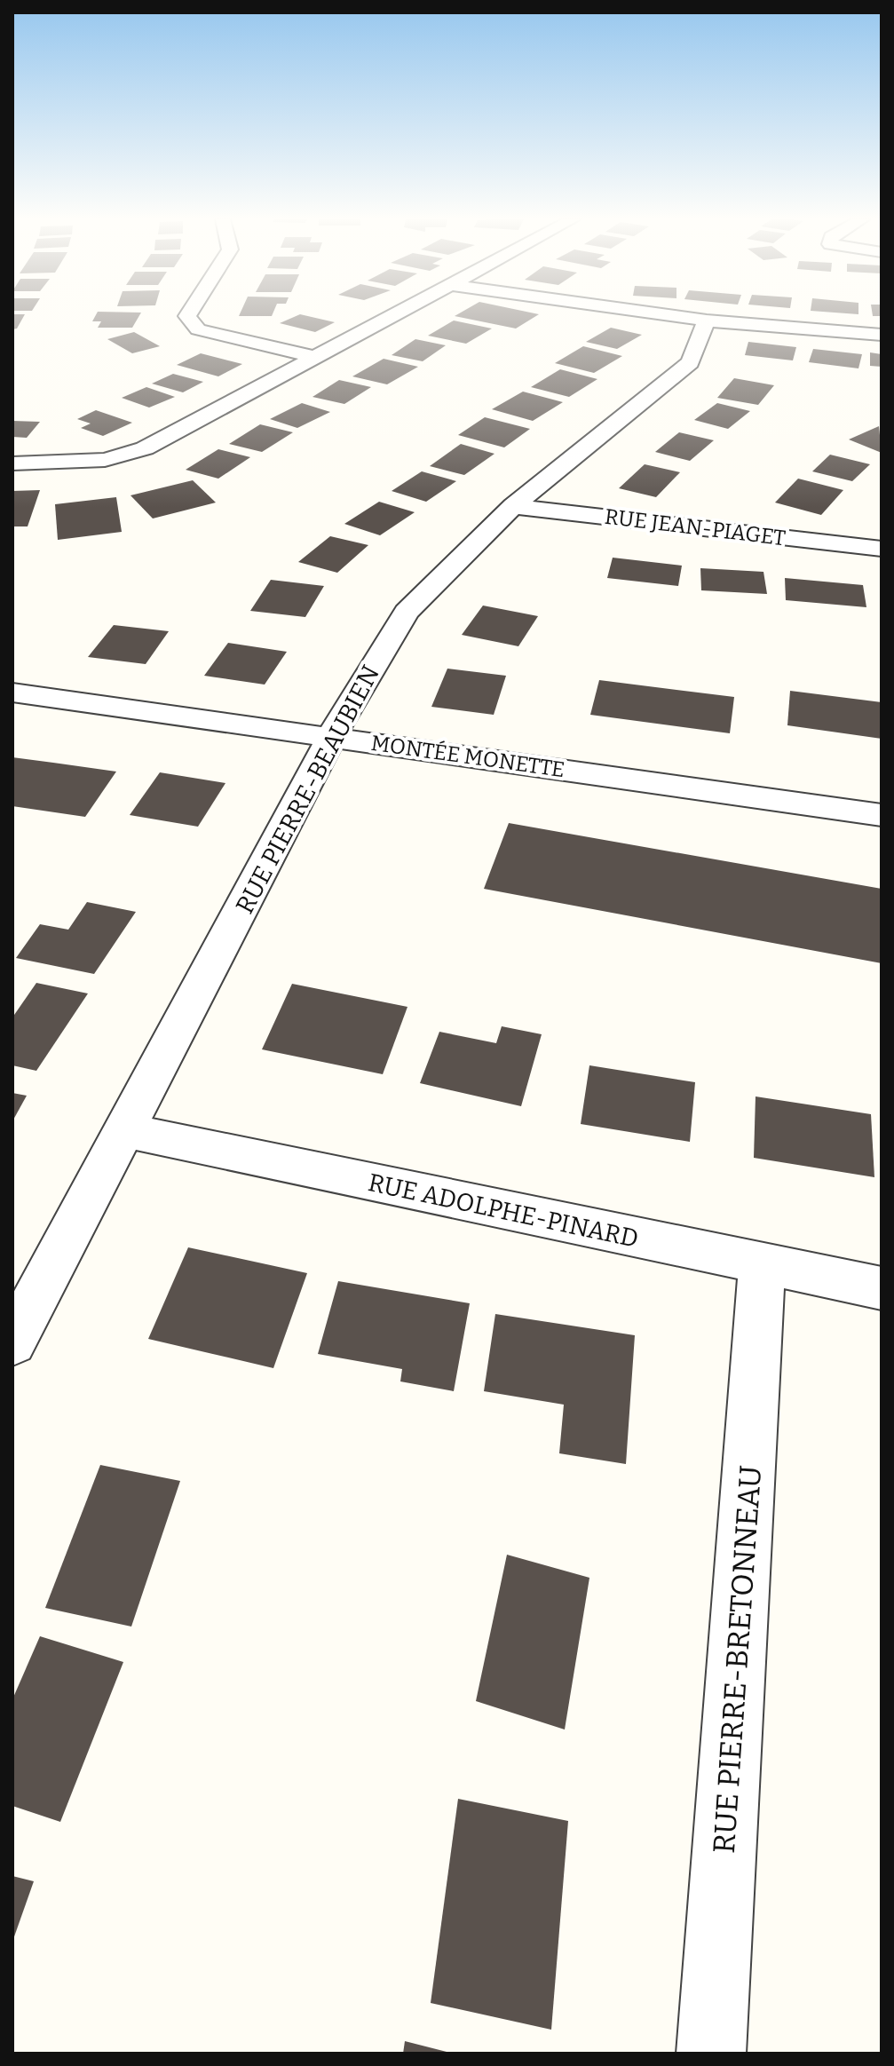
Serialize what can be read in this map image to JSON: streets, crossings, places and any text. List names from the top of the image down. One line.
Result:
{"streets":{"street":["RUE JEAN-PIAGET","MONTÉE MONETTE","RUE PIERRE-BEAUBIEN","RUE ADOLPHE-PINARD","RUE PIERRE-BRETONNEAU"]},"crossings":[["RUE JEAN-PIAGET","RUE PIERRE-BEAUBIEN"],["MONTÉE MONETTE","RUE PIERRE-BEAUBIEN"],["RUE PIERRE-BEAUBIEN","RUE ADOLPHE-PINARD"],["RUE ADOLPHE-PINARD","RUE PIERRE-BRETONNEAU"]]}
